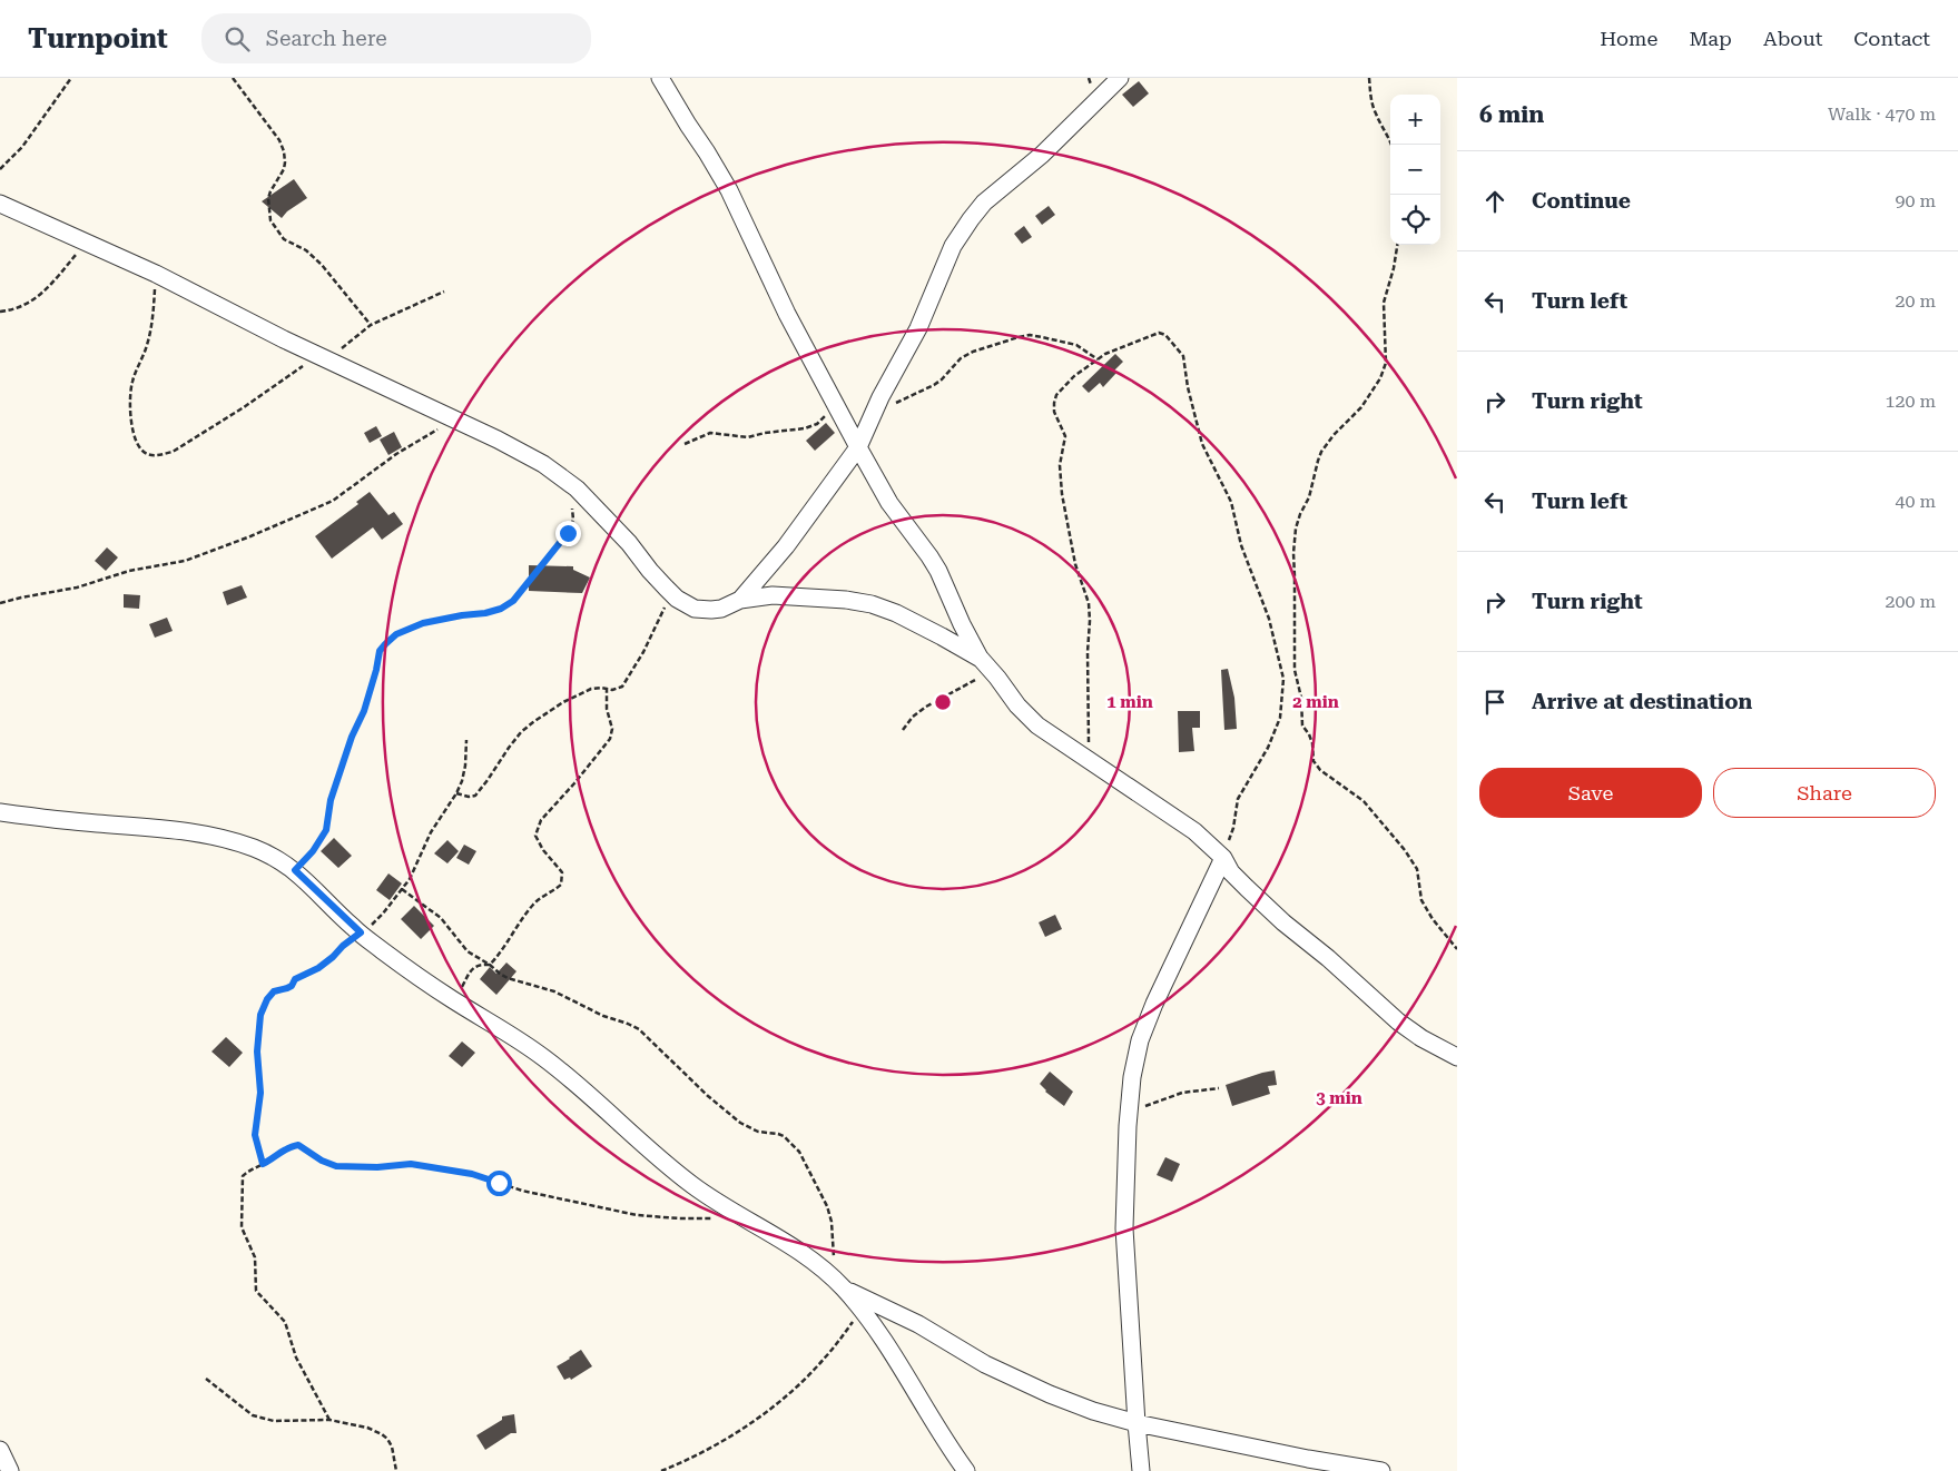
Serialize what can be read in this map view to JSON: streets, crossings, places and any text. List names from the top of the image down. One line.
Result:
{"page":{"header":"Turnpoint","search":"Search here","nav":["Home","Map","About","Contact"],"heading":["6 min","Walk · 470 m"],"map_buttons":["+","−"],"list":[["Continue","90 m"],["Turn left","20 m"],["Turn right","120 m"],["Turn left","40 m"],["Turn right","200 m"],"Arrive at destination"],"buttons":["Save","Share"]},"rings":["1 min","2 min","3 min"]}
